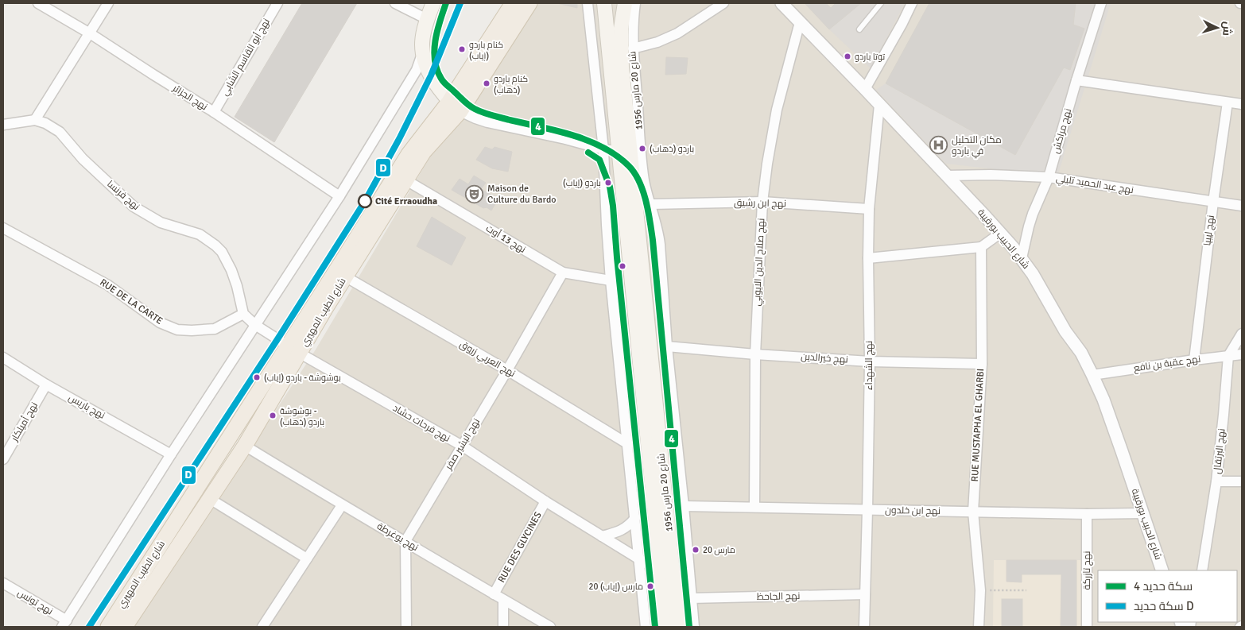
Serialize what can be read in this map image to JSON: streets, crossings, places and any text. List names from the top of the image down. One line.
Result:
{"streets":{"main road":["شارع 20 مارس 1956","شارع الطيب المهيري"],"street":["نهج أبو القاسم الشابي","نهج الجزائر","نهج مراكش","نهج عبد الحميد تليلي","نهج فرنسا","نهج ابن رشيق","نهج ليبيا","نهج 13 أوت","شارع الحبيب بورقيبة","نهج صلاح الدين الايوبي","RUE DE LA CARTE","نهج خيرالدين","نهج العربي زروق","نهج عقبة بن نافع","نهج الشهداء","نهج باريس","نهج أميلكار","نهج فرحات حشاد","RUE MUSTAPHA EL GHARBI","نهج البشير صفر","نهج البرتقال","نهج ابن خلدون","نهج يوغرطة","RUE DES GLYCINES","نهج تازركة","نهج الجاحظ","نهج تونس"]},"crossings":[["نهج أبو القاسم الشابي","نهج الجزائر"],["شارع 20 مارس 1956","نهج ابن رشيق"],["شارع 20 مارس 1956","نهج خيرالدين"],["شارع 20 مارس 1956","نهج فرحات حشاد"],["شارع 20 مارس 1956","نهج ابن خلدون"],["شارع 20 مارس 1956","نهج الجاحظ"],["نهج مراكش","نهج عبد الحميد تليلي"],["نهج مراكش","شارع الحبيب بورقيبة"],["نهج عبد الحميد تليلي","نهج ليبيا"],["نهج عبد الحميد تليلي","شارع الحبيب بورقيبة"],["نهج فرنسا","RUE DE LA CARTE"],["نهج ابن رشيق","نهج صلاح الدين الايوبي"],["نهج ابن رشيق","نهج الشهداء"],["نهج ليبيا","نهج عقبة بن نافع"],["نهج 13 أوت","شارع الطيب المهيري"],["نهج 13 أوت","نهج البشير صفر"],["شارع الحبيب بورقيبة","نهج صلاح الدين الايوبي"],["شارع الحبيب بورقيبة","نهج عقبة بن نافع"],["شارع الحبيب بورقيبة","نهج الشهداء"],["شارع الحبيب بورقيبة","نهج ابن خلدون"],["نهج صلاح الدين الايوبي","نهج خيرالدين"],["نهج صلاح الدين الايوبي","نهج ابن خلدون"],["شارع الطيب المهيري","نهج العربي زروق"],["شارع الطيب المهيري","نهج فرحات حشاد"],["شارع الطيب المهيري","نهج يوغرطة"],["نهج خيرالدين","نهج الشهداء"],["نهج خيرالدين","RUE MUSTAPHA EL GHARBI"],["نهج العربي زروق","نهج البشير صفر"],["نهج عقبة بن نافع","نهج البرتقال"],["نهج الشهداء","نهج ابن خلدون"],["نهج الشهداء","نهج الجاحظ"],["نهج باريس","نهج أميلكار"],["نهج فرحات حشاد","نهج البشير صفر"],["نهج فرحات حشاد","RUE DES GLYCINES"],["RUE MUSTAPHA EL GHARBI","نهج ابن خلدون"],["نهج البشير صفر","نهج يوغرطة"],["نهج ابن خلدون","نهج تازركة"],["نهج يوغرطة","RUE DES GLYCINES"]],"places":{"other":["كنام باردو (إياب)","توتا باردو","كنام باردو (ذهاب)","باردو (ذهاب)","باردو (إياب)","Cité Erraoudha","بوشوشة - باردو (إياب)","بوشوشة - باردو (ذهاب)","20 مارس","20 مارس (إياب)"],"hospital":["مكان التحليل في باردو"],"theatre":["Maison de Culture du Bardo"]},"lines":["rail line 4","rail line D"],"legend":["سكة حديد 4","سكة حديد D"],"north":"right"}
